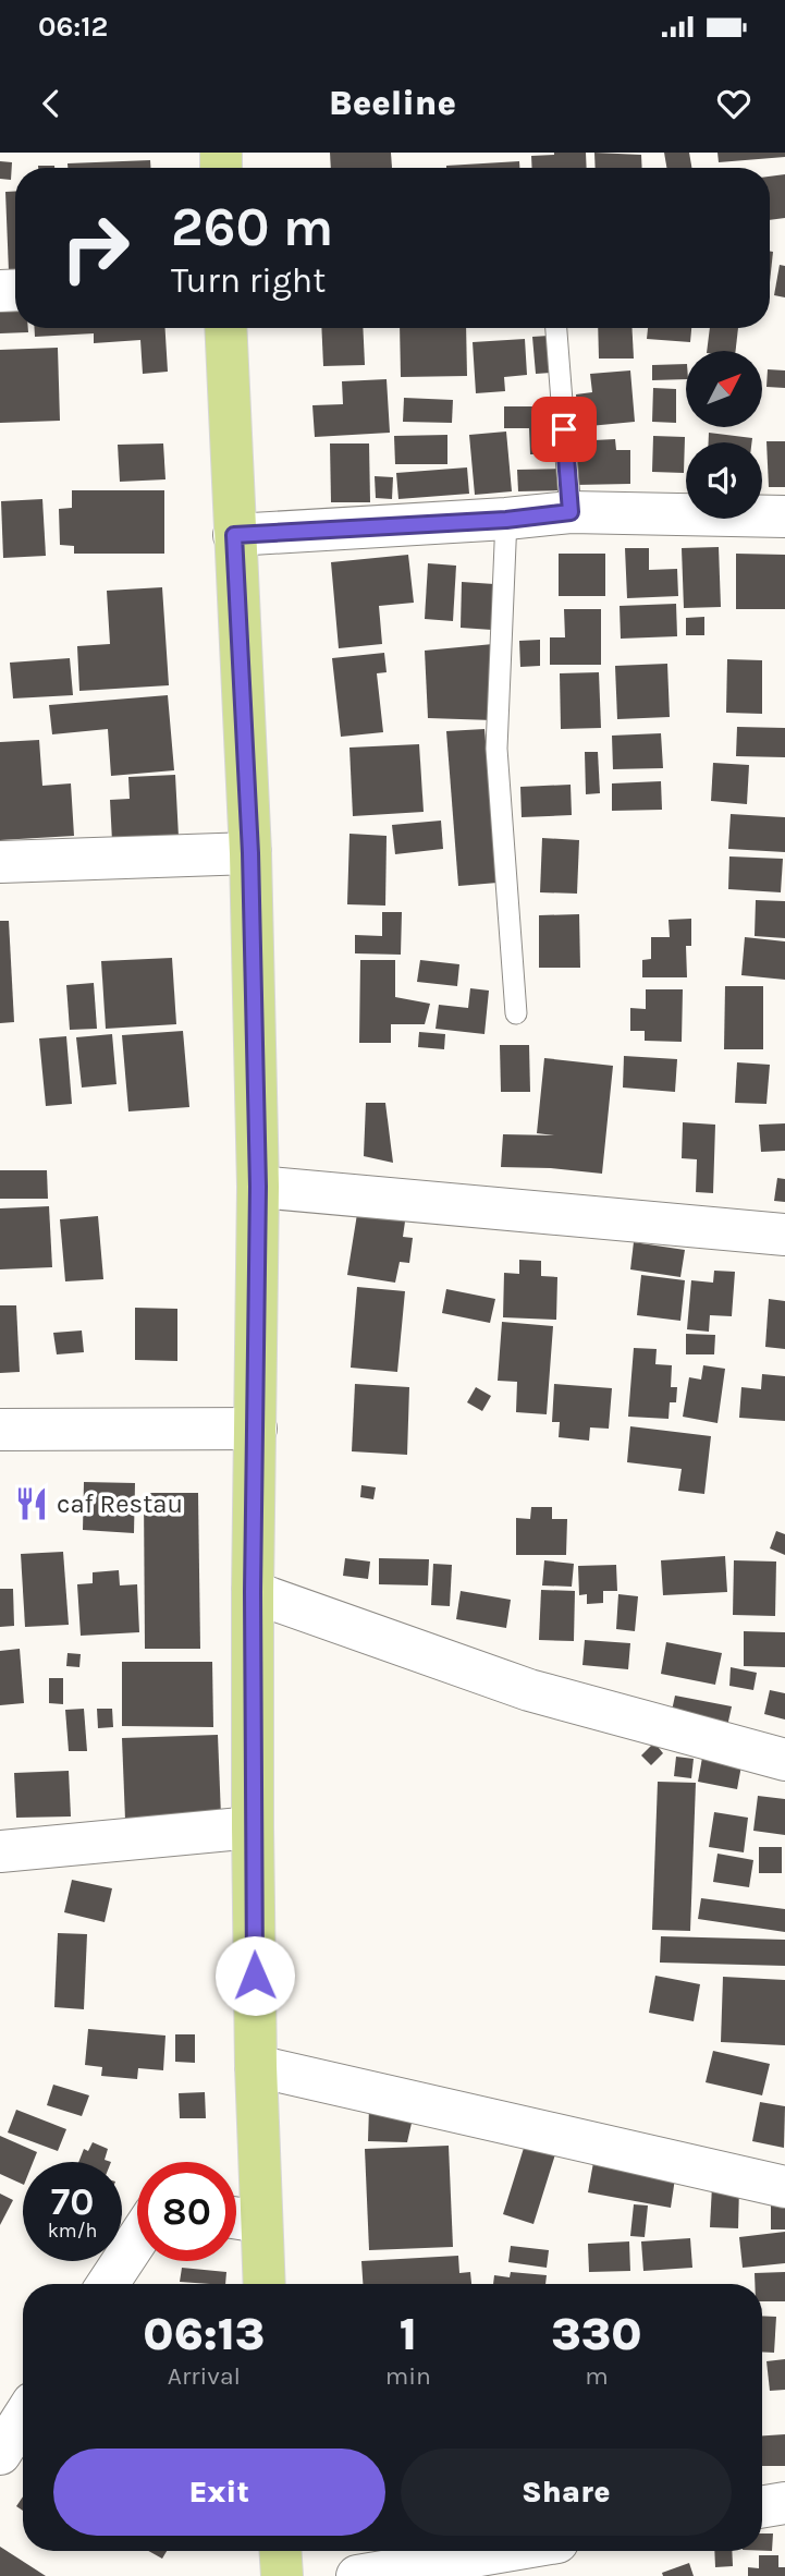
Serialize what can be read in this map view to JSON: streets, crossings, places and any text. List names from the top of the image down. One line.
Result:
{"places":{"restaurant":["caf Restau"]},"north":"top right","page":{"status":"06:12","header":"Beeline","turn":["260 m","Turn right"],"speed":"70 km/h","limit":"80","eta":["06:13","Arrival","1","min","330","m"],"buttons":["Exit","Share"]}}
